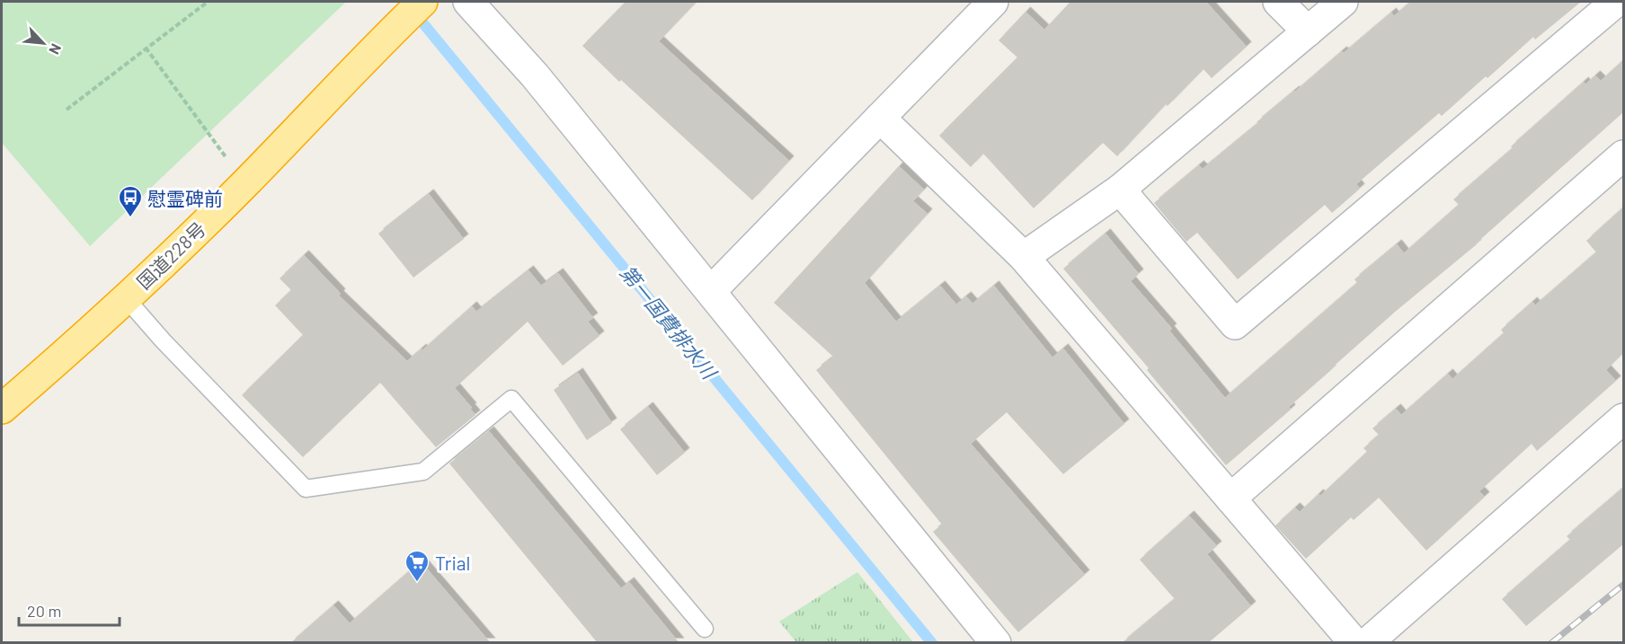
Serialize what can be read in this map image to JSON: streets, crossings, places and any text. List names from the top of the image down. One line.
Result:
{"streets":{"highway":["国道228号"]},"water":["第一国費排水川"],"places":{"bus stop":["慰霊碑前"],"supermarket":["Trial"]},"scale_bar":"20 m","north":"bottom right"}
